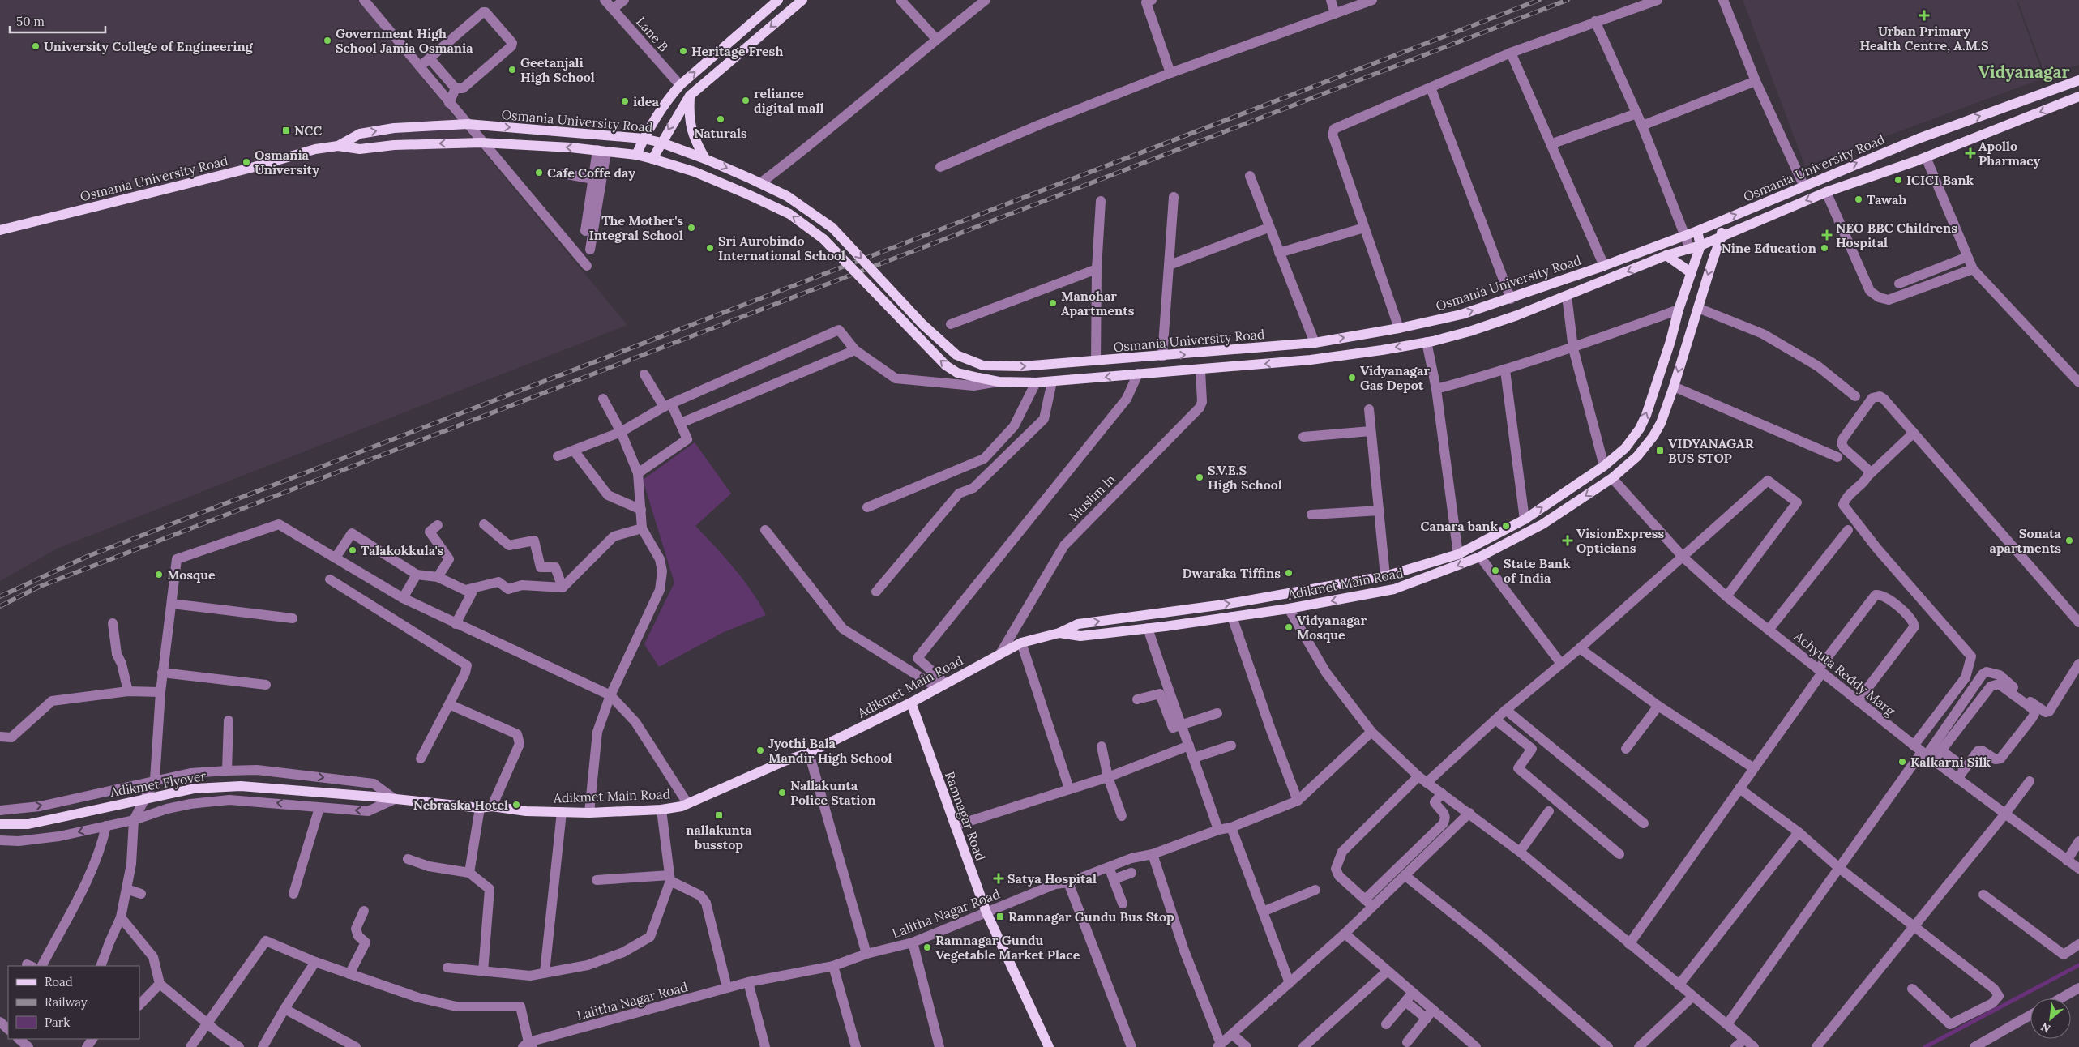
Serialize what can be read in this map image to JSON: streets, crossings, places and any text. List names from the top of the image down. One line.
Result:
{"streets":{"main road":["Osmania University Road","Adikmet Main Road","Adikmet Flyover","Ramnagar Road"],"street":["Lane B","Muslim ln","Achyuta Reddy Marg","Lalitha Nagar Road"]},"crossings":[["Osmania University Road","Muslim ln"],["Osmania University Road","Adikmet Main Road"],["Muslim ln","Adikmet Main Road"],["Adikmet Main Road","Achyuta Reddy Marg"],["Adikmet Main Road","Adikmet Flyover"],["Adikmet Main Road","Ramnagar Road"],["Ramnagar Road","Lalitha Nagar Road"]],"districts":["Vidyanagar"],"places":{"health":["Urban Primary Health Centre, A.M.S","Apollo Pharmacy","NEO BBC Childrens Hospital","VisionExpress Opticians","Satya Hospital"],"other":["Government High School Jamia Osmania","University College of Engineering","Heritage Fresh","Geetanjali High School","reliance digital mall","idea","Naturals","Osmania University","Cafe Coffe day","ICICI Bank","Tawah","The Mother's Integral School","Sri Aurobindo International School","Nine Education","Manohar Apartments","Vidyanagar Gas Depot","S.V.E.S High School","Canara bank","Sonata apartments","Talakokkula's","State Bank of India","Dwaraka Tiffins","Mosque","Vidyanagar Mosque","Jyothi Bala Mandir High School","Kalkarni Silk","Nallakunta Police Station","Nebraska Hotel","Ramnagar Gundu Vegetable Market Place"],"transit":["NCC","VIDYANAGAR BUS STOP","nallakunta busstop","Ramnagar Gundu Bus Stop"]},"legend":["Road","Railway","Park"],"scale_bar":"50 m","north":"bottom left"}
